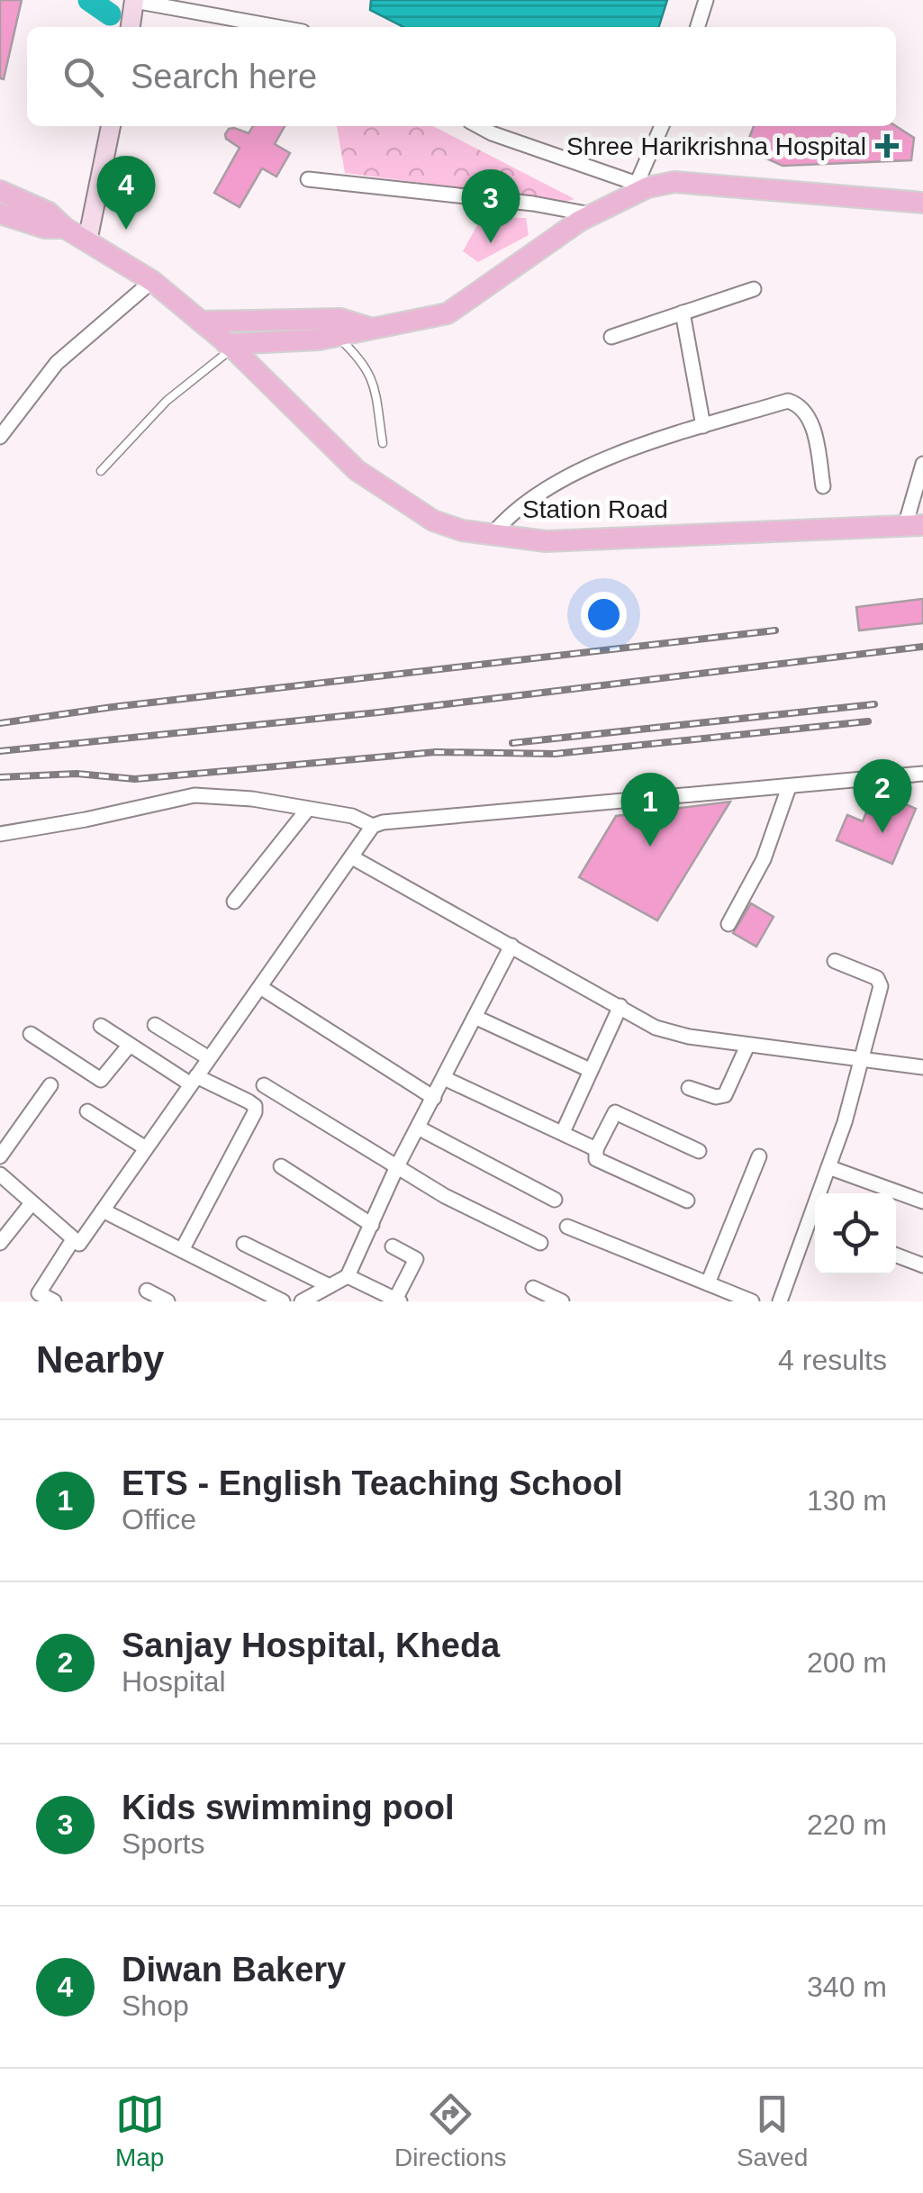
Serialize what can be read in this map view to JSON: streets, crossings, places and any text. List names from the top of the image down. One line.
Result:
{"streets":{"main road":["Station Road"]},"places":{"health":["Shree Harikrishna Hospital"]},"page":{"search":"Search here","pins":["4","3","2","1"],"heading":["Nearby","4 results"],"list":[{"mark":"1","name":"ETS - English Teaching School","note":"Office","value":"130 m"},{"mark":"2","name":"Sanjay Hospital, Kheda","note":"Hospital","value":"200 m"},{"mark":"3","name":"Kids swimming pool","note":"Sports","value":"220 m"},{"mark":"4","name":"Diwan Bakery","note":"Shop","value":"340 m"}],"nav":["Map","Directions","Saved"]}}
